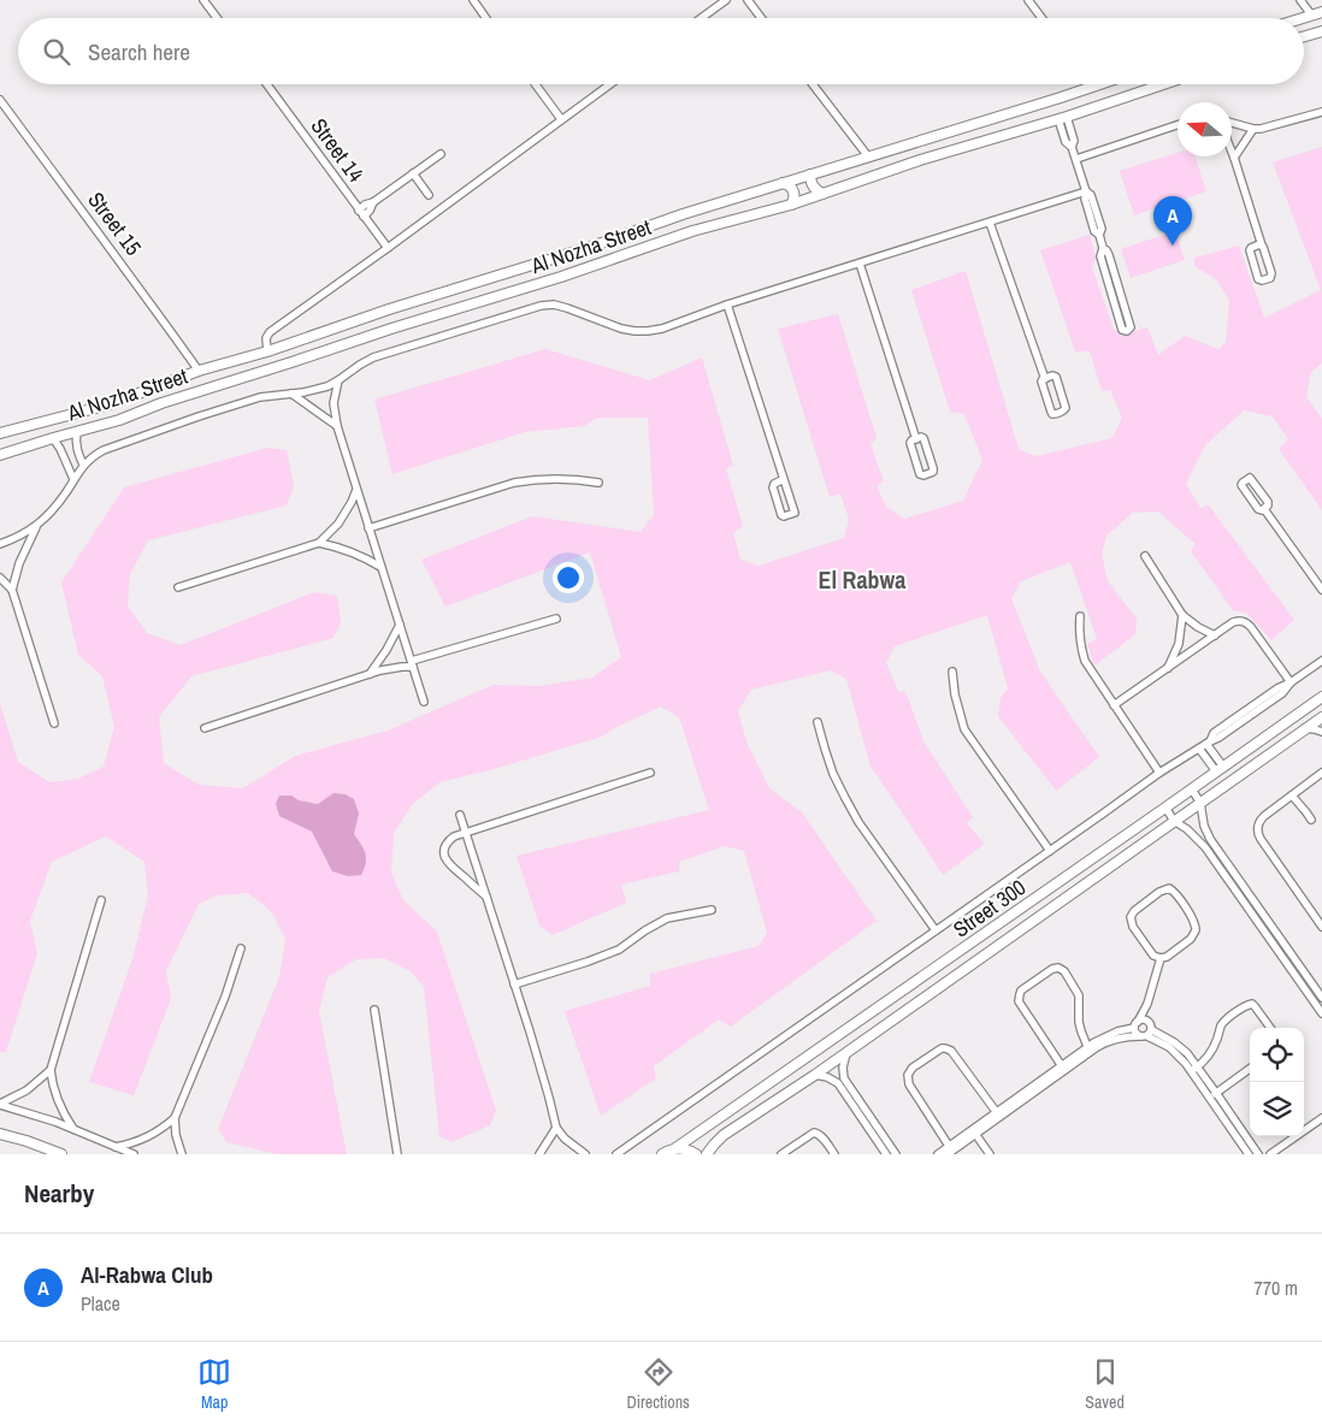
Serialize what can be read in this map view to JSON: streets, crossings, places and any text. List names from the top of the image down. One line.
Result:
{"streets":{"main road":["Al Nozha Street","Street 300"],"street":["Street 14","Street 15"]},"crossings":[["Street 15","Al Nozha Street"]],"districts":["El Rabwa"],"north":"left","page":{"search":"Search here","pins":"A","heading":"Nearby","list":[{"mark":"A","name":"Al-Rabwa Club","note":"Place","value":"770 m"}],"nav":["Map","Directions","Saved"]}}
